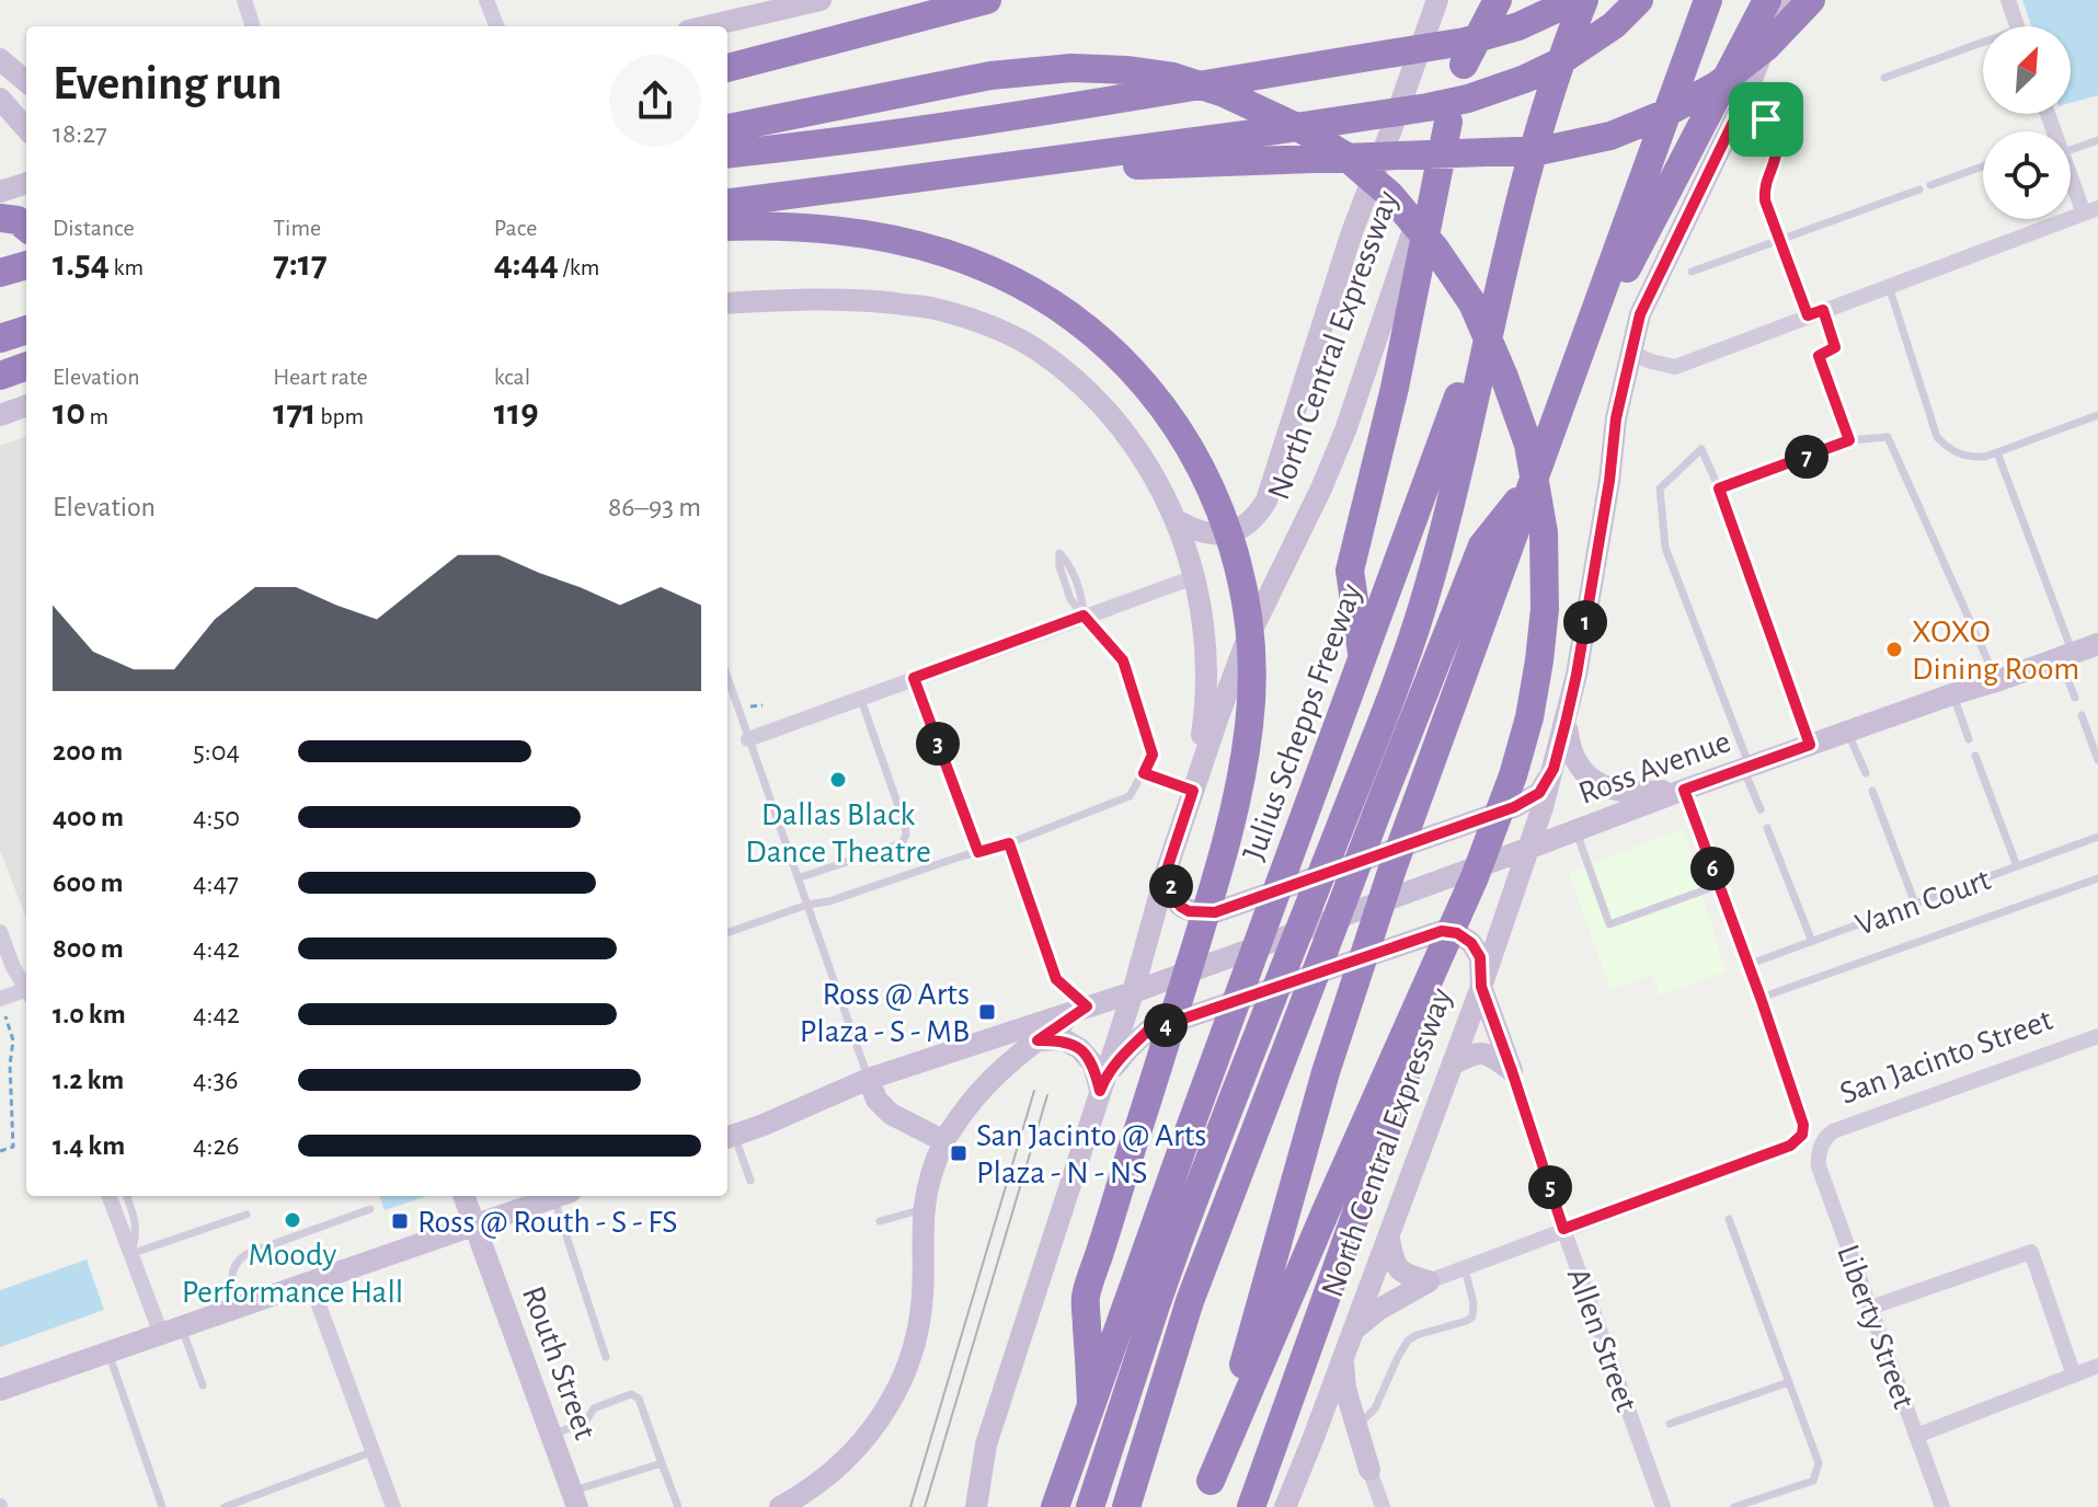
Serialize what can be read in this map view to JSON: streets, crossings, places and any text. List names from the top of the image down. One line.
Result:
{"streets":{"highway":["Julius Schepps Freeway"],"main road":["North Central Expressway","Ross Avenue","Routh Street"],"street":["San Jacinto Street","Liberty Street","Allen Street"],"lane":["Vann Court"]},"crossings":[["North Central Expressway","Ross Avenue"],["San Jacinto Street","Liberty Street"]],"places":{"other":["XOXO Dining Room","Dallas Black Dance Theatre","Moody Performance Hall"],"transit":["Ross @ Arts Plaza - S - MB","San Jacinto @ Arts Plaza - N - NS","Ross @ Routh - S - FS"]},"north":"top right","page":{"heading":["Evening run","18:27"],"stats":[["Distance","1.54 km"],["Time","7:17"],["Pace","4:44 /km"],["Elevation","10 m"],["Heart rate","171 bpm"],["kcal","119"]],"pins":["7","1","3","6","2","4","5"],"chart":["Elevation","86–93 m"],"list":[{"name":"200 m","note":"5:04"},{"name":"400 m","note":"4:50"},{"name":"600 m","note":"4:47"},{"name":"800 m","note":"4:42"},{"name":"1.0 km","note":"4:42"},{"name":"1.2 km","note":"4:36"},{"name":"1.4 km","note":"4:26"}]}}
